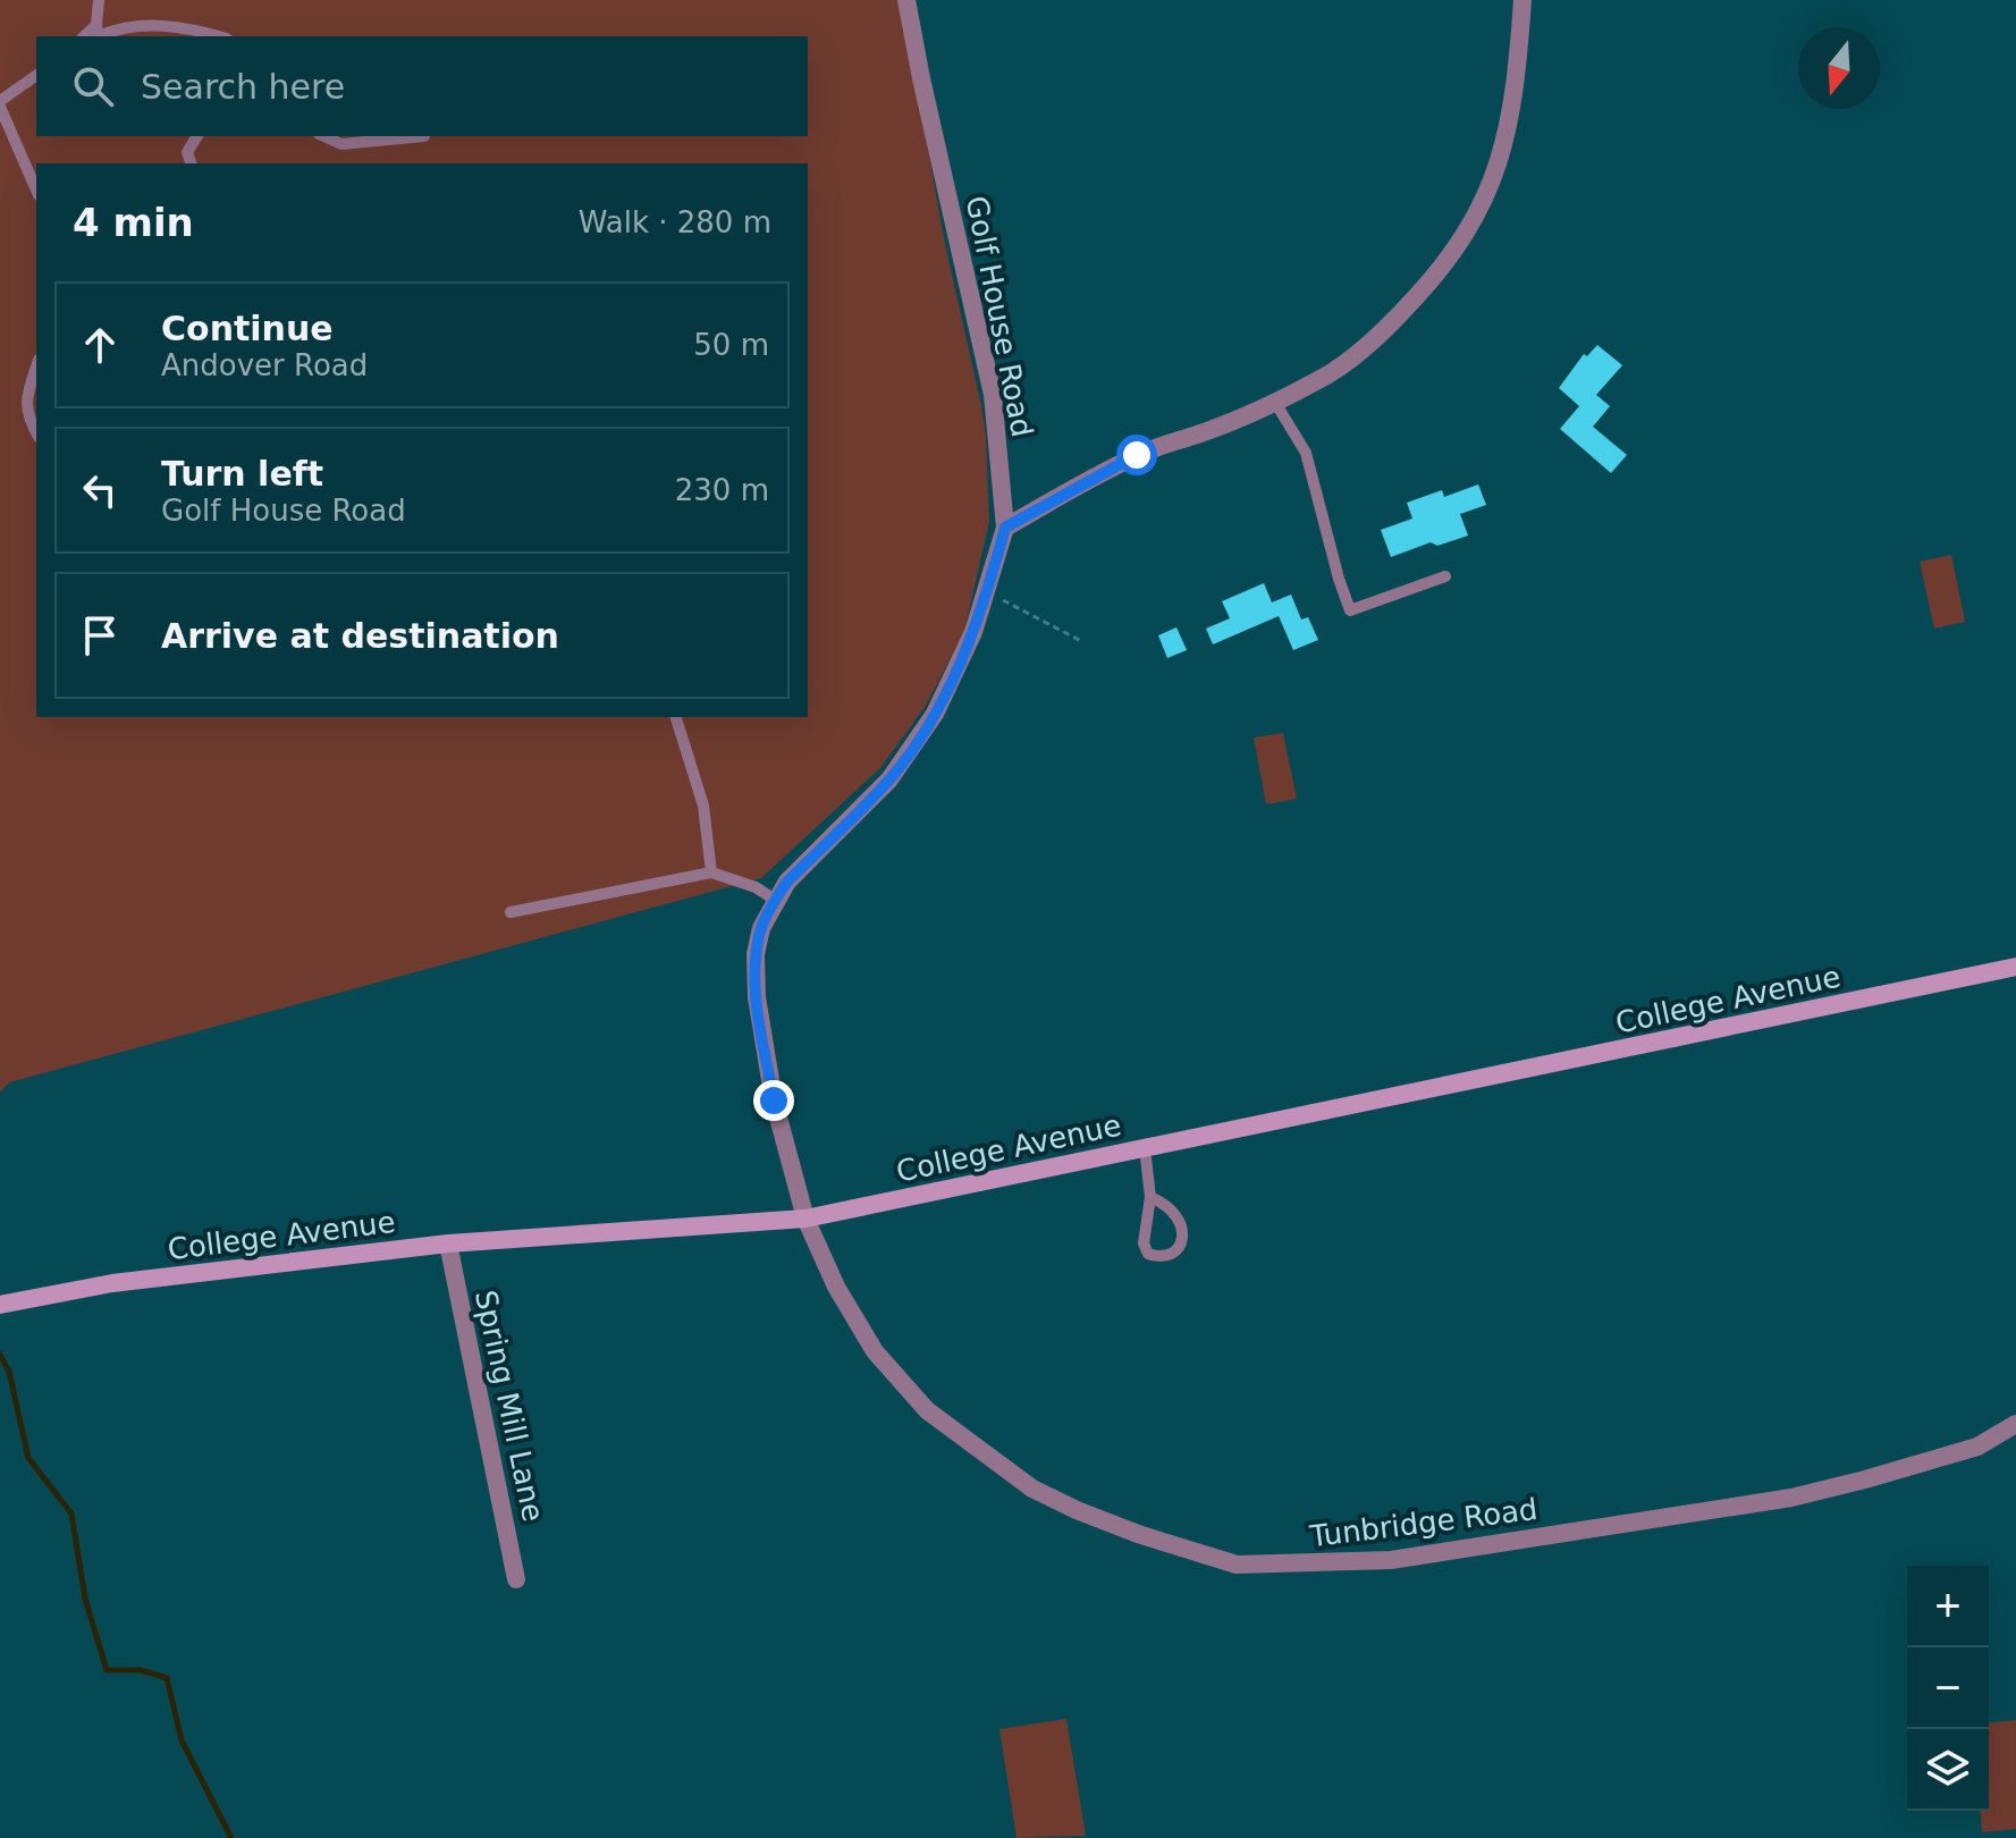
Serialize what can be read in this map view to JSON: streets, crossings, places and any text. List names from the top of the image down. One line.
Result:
{"streets":{"main road":["College Avenue"],"street":["Golf House Road","Spring Mill Lane","Tunbridge Road"]},"crossings":[["Golf House Road","College Avenue"],["Golf House Road","Tunbridge Road"],["College Avenue","Spring Mill Lane"],["College Avenue","Tunbridge Road"]],"north":"bottom","page":{"search":"Search here","heading":["4 min","Walk · 280 m"],"list":[["Continue","Andover Road","50 m"],["Turn left","Golf House Road","230 m"],"Arrive at destination"],"map_buttons":["+","−"]}}
